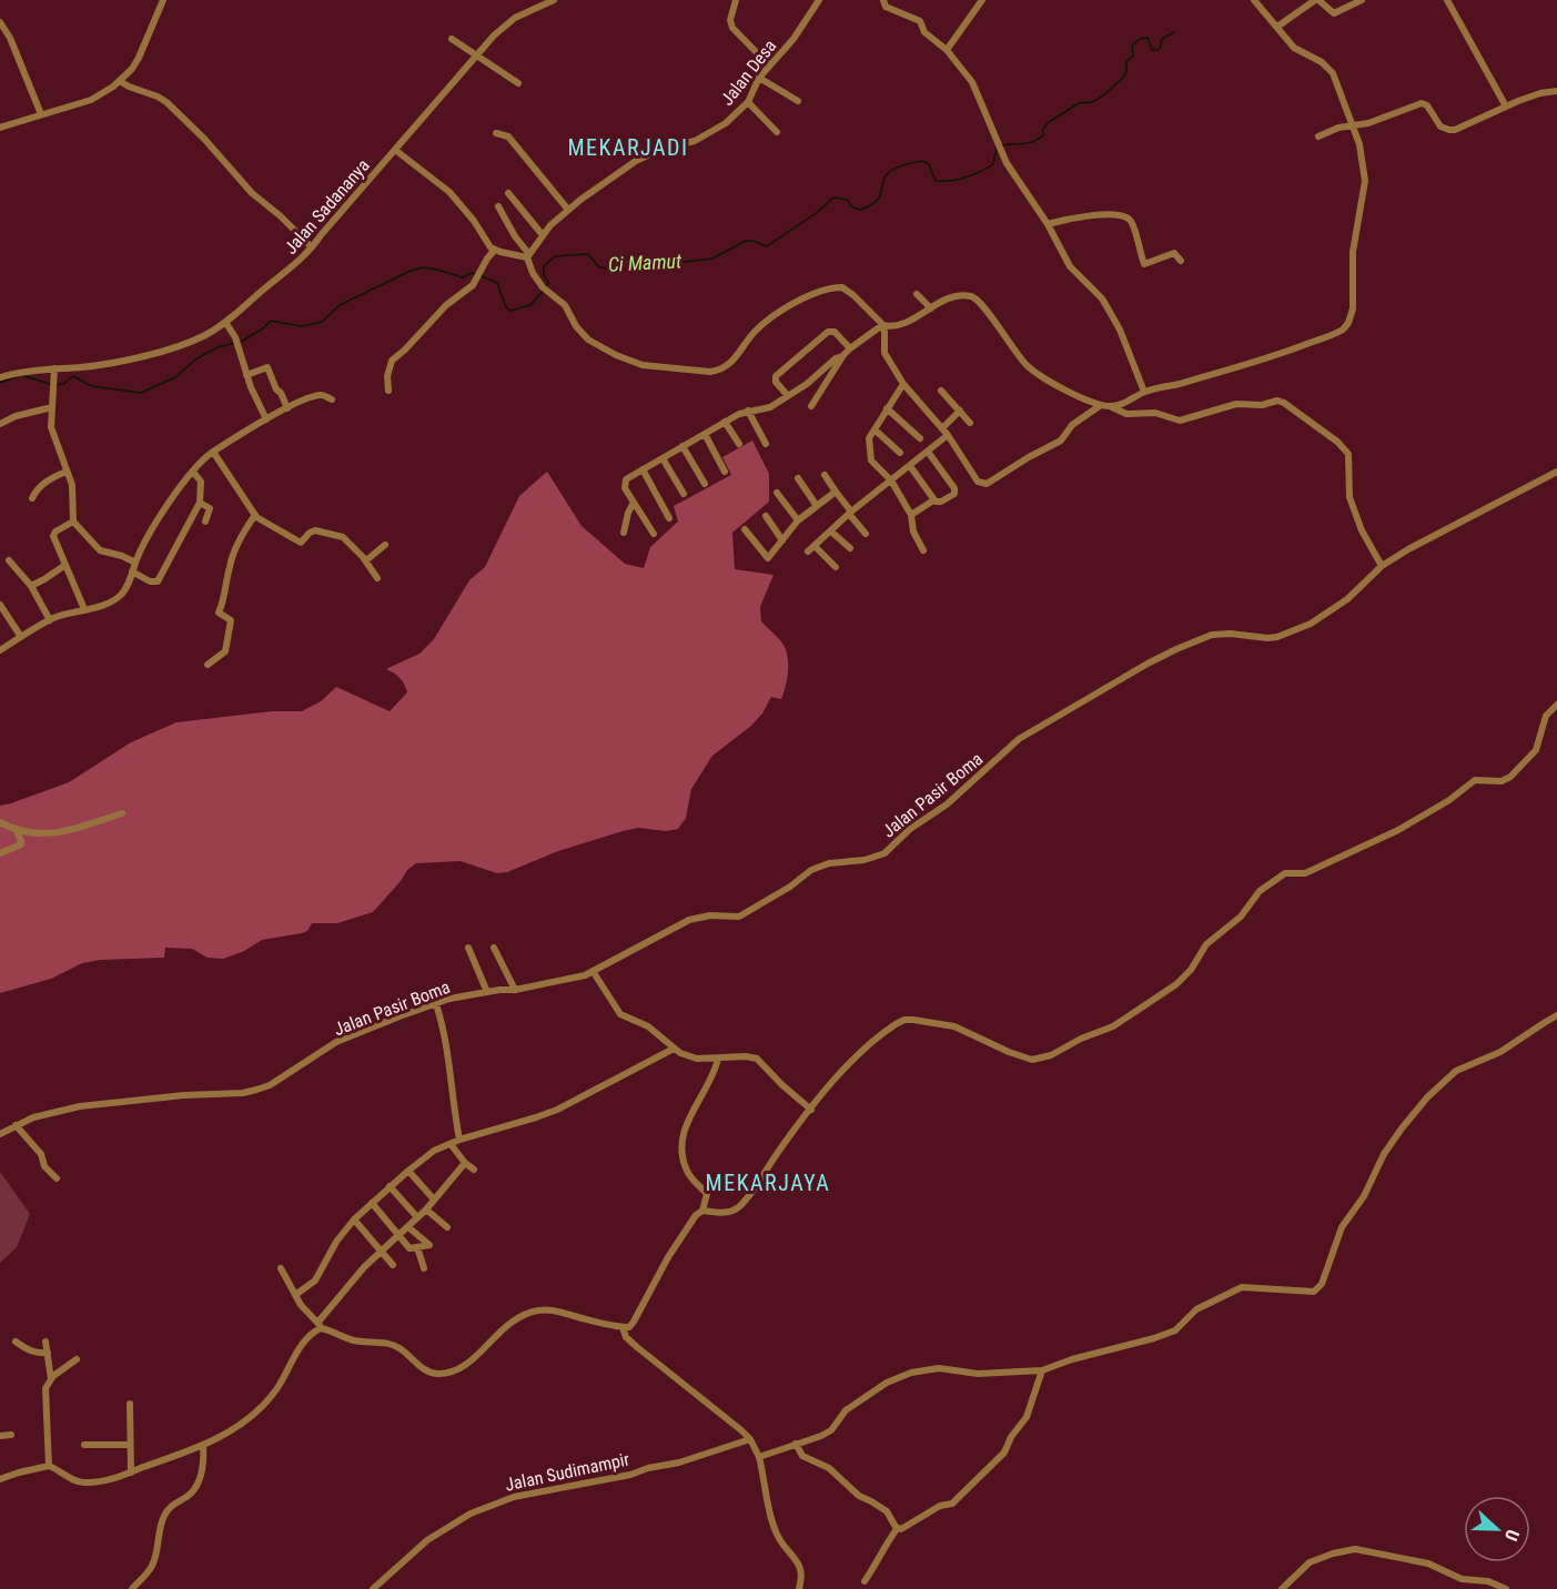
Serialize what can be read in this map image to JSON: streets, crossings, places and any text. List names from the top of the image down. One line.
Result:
{"streets":{"street":["Jalan Desa","Jalan Sadananya","Jalan Pasir Boma","Jalan Sudimampir"]},"districts":["MEKARJADI","MEKARJAYA"],"water":["Ci Mamut"],"north":"right"}
